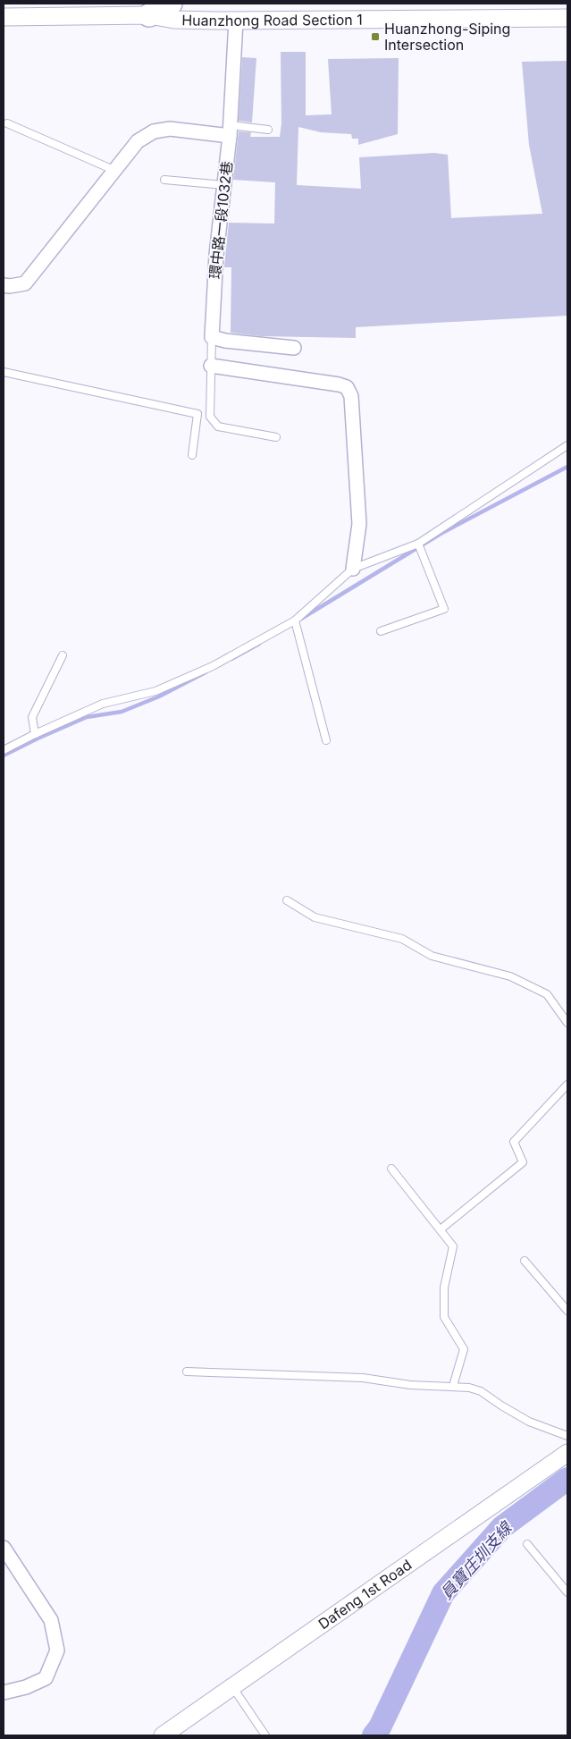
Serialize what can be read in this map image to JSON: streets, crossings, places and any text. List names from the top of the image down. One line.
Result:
{"streets":{"street":["Huanzhong Road Section 1","環中路一段1032巷","Dafeng 1st Road"]},"crossings":[["Huanzhong Road Section 1","環中路一段1032巷"]],"water":["員寶庄圳支線"],"places":{"transit":["Huanzhong-Siping Intersection"]}}
